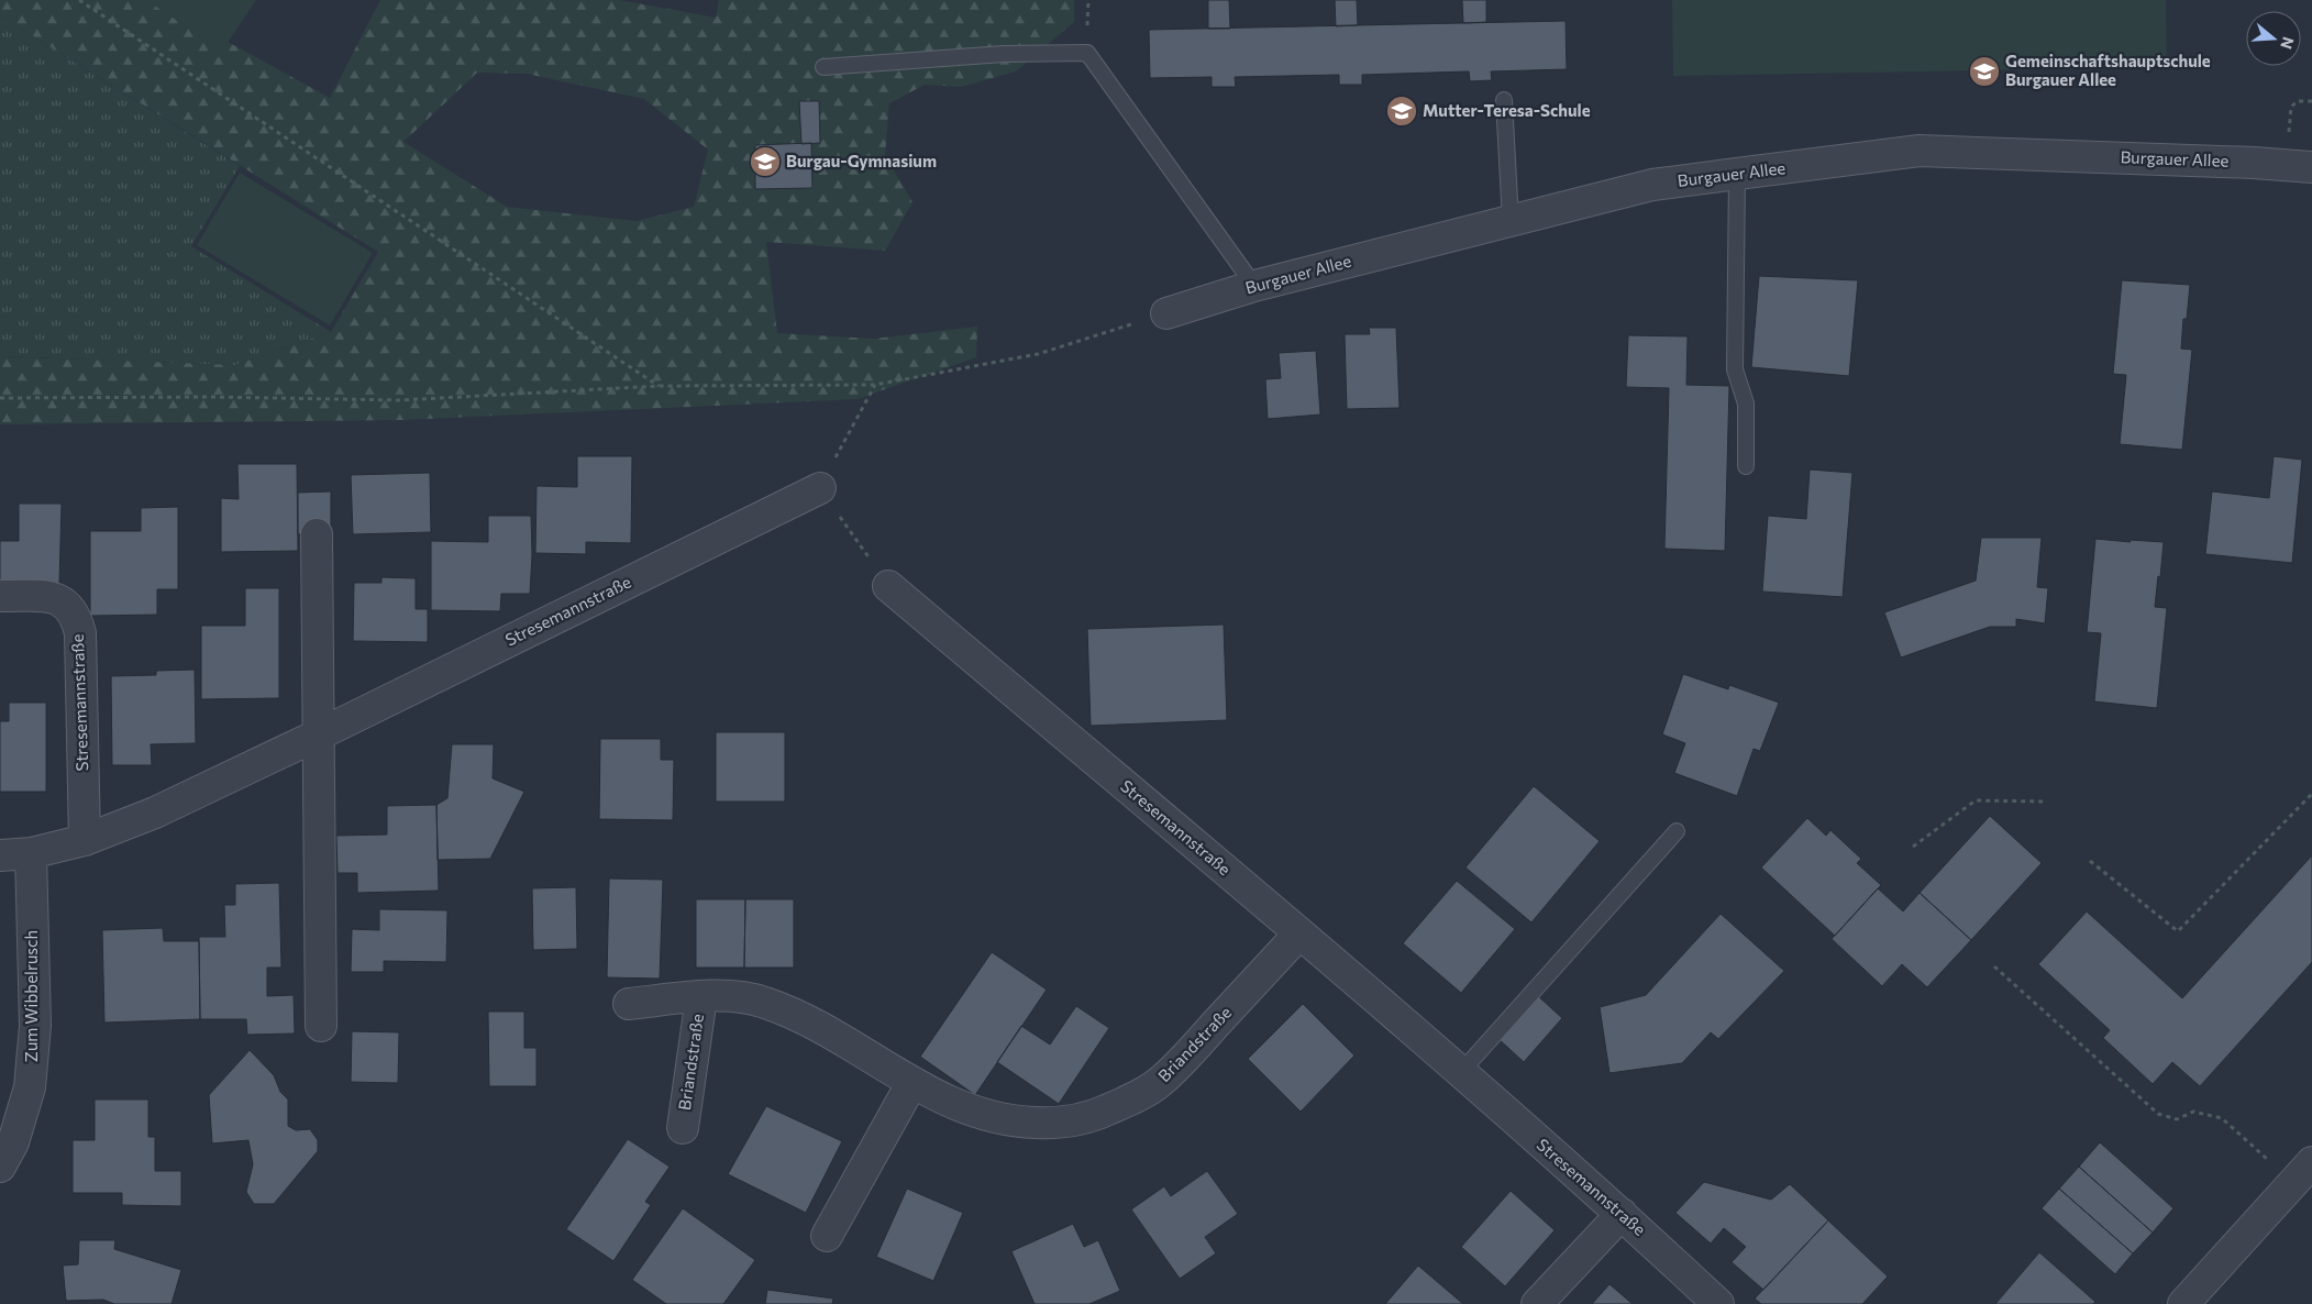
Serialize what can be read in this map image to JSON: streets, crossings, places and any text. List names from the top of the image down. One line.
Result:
{"streets":{"street":["Burgauer Allee","Stresemannstraße","Zum Wibbelrusch","Briandstraße"]},"crossings":[["Stresemannstraße","Zum Wibbelrusch"],["Stresemannstraße","Briandstraße"]],"places":{"school or university":["Gemeinschaftshauptschule Burgauer Allee","Mutter-Teresa-Schule","Burgau-Gymnasium"]},"north":"right"}
